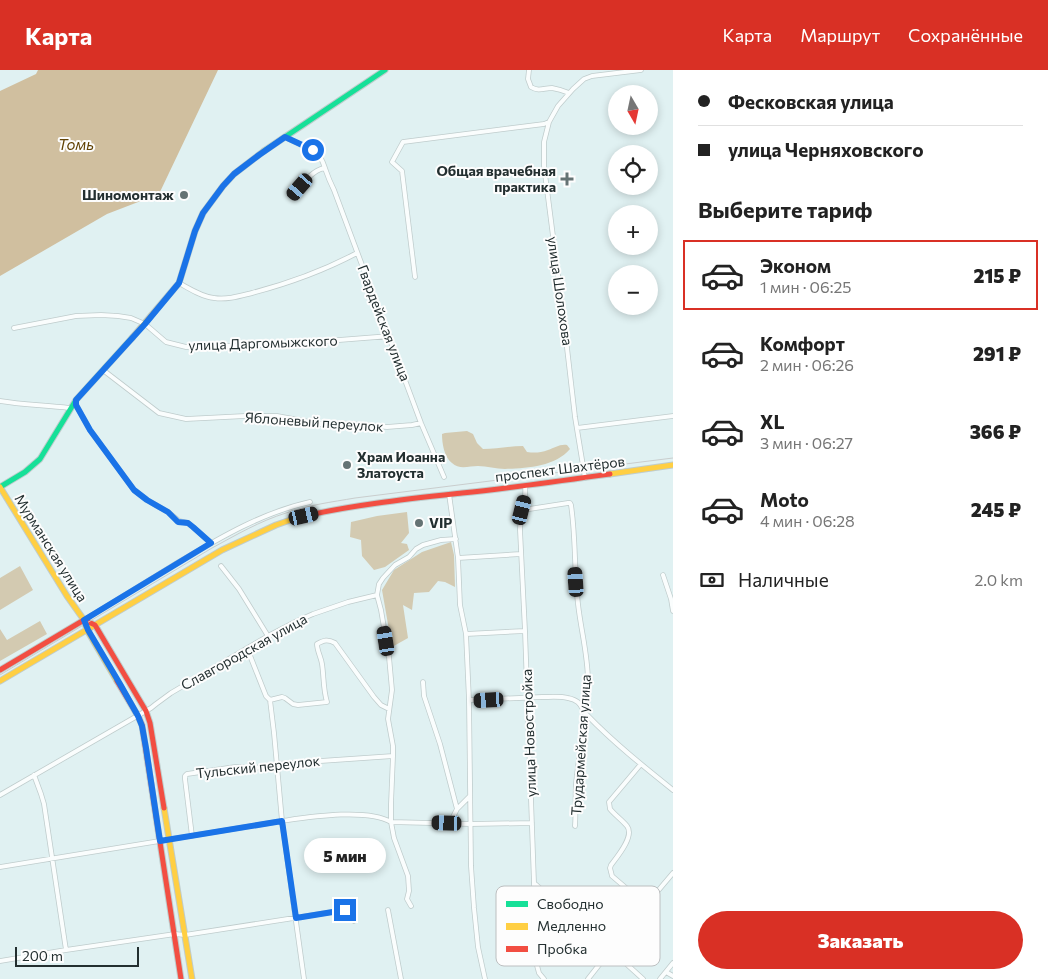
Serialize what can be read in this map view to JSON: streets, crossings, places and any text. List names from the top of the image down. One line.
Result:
{"streets":{"main road":["проспект Шахтёров","Мурманская улица"],"street":["улица Шолохова","Гвардейская улица","улица Даргомыжского","Яблоневый переулок","Славгородская улица","улица Новостройка","Трудармейская улица","Тульский переулок"]},"crossings":[["улица Шолохова","проспект Шахтёров"],["Гвардейская улица","улица Даргомыжского"],["Гвардейская улица","Яблоневый переулок"],["проспект Шахтёров","Мурманская улица"],["проспект Шахтёров","улица Новостройка"],["Мурманская улица","Славгородская улица"],["улица Новостройка","Трудармейская улица"]],"water":["Томь"],"places":{"health":["Общая врачебная практика"],"other":["Шиномонтаж","Храм Иоанна Златоуста","VIP"]},"legend":["Свободно","Медленно","Пробка"],"scale_bar":"200 m","north":"bottom","page":{"header":"Карта","nav":["Карта","Маршрут","Сохранённые"],"banner":["Фесковская улица","улица Черняховского"],"map_buttons":["+","−"],"heading":"Выберите тариф","list":[{"name":"Эконом","note":"1 мин · 06:25","value":"215 ₽"},{"name":"Комфорт","note":"2 мин · 06:26","value":"291 ₽"},{"name":"XL","note":"3 мин · 06:27","value":"366 ₽"},{"name":"Moto","note":"4 мин · 06:28","value":"245 ₽"}],"pay":["Наличные","2.0 km"],"bubble":"5 мин","buttons":"Заказать","scale":"200 m"}}
